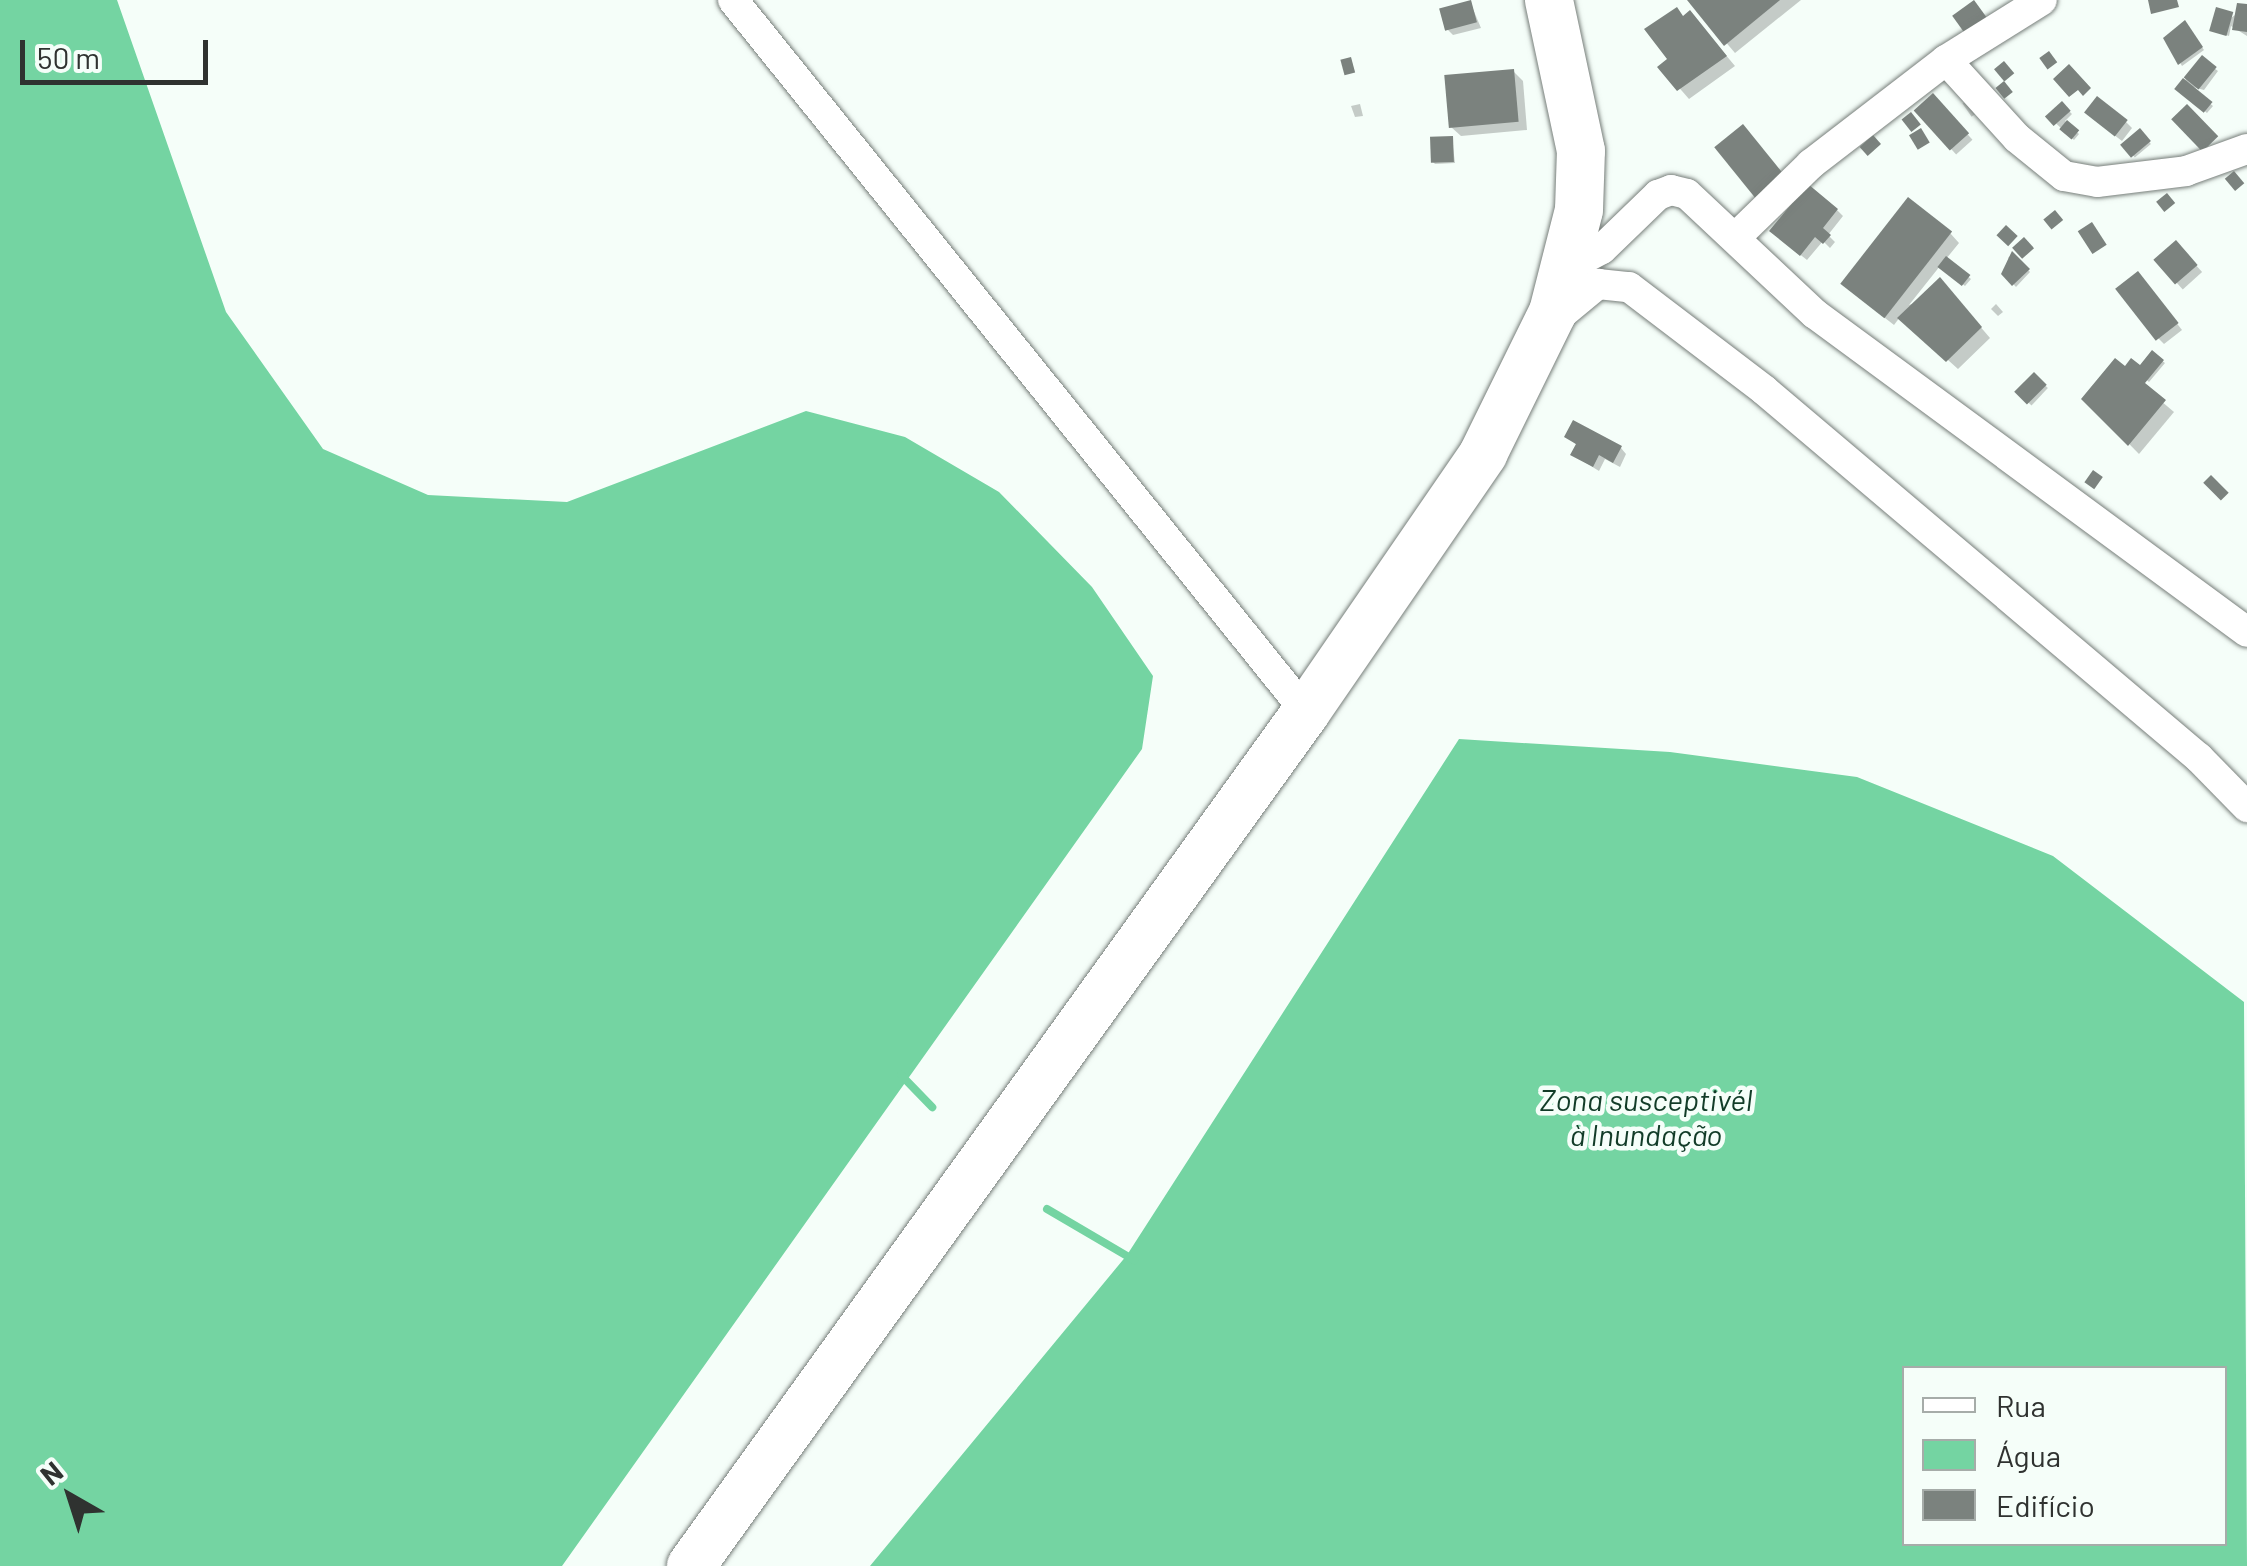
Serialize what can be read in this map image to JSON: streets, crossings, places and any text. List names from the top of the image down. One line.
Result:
{"water":["Zona susceptivél à Inundação"],"legend":["Rua","Água","Edifício"],"scale_bar":"50 m","north":"top left"}
